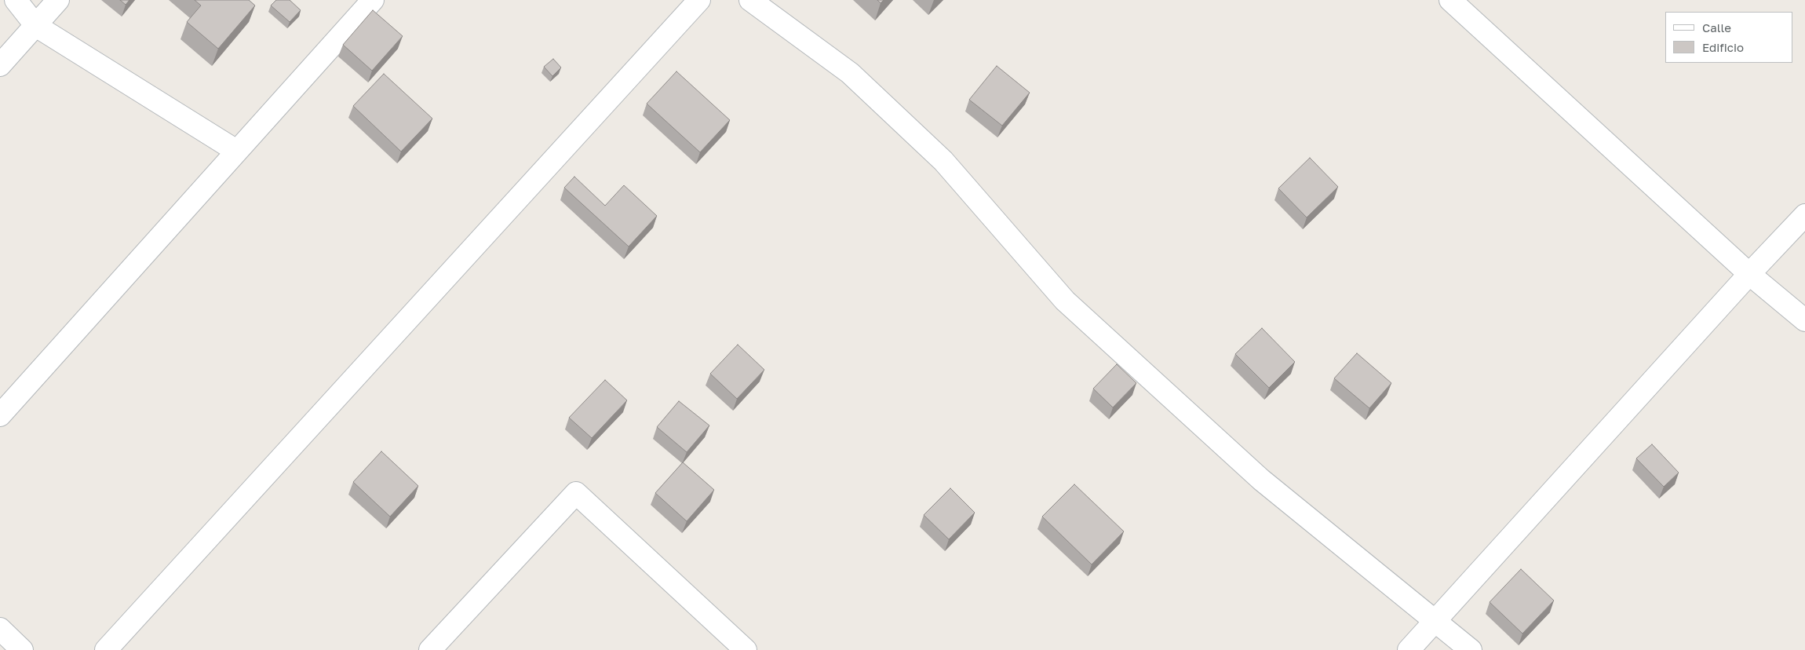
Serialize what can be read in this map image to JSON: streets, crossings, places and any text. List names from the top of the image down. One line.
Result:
{"legend":["Calle","Edificio"]}
